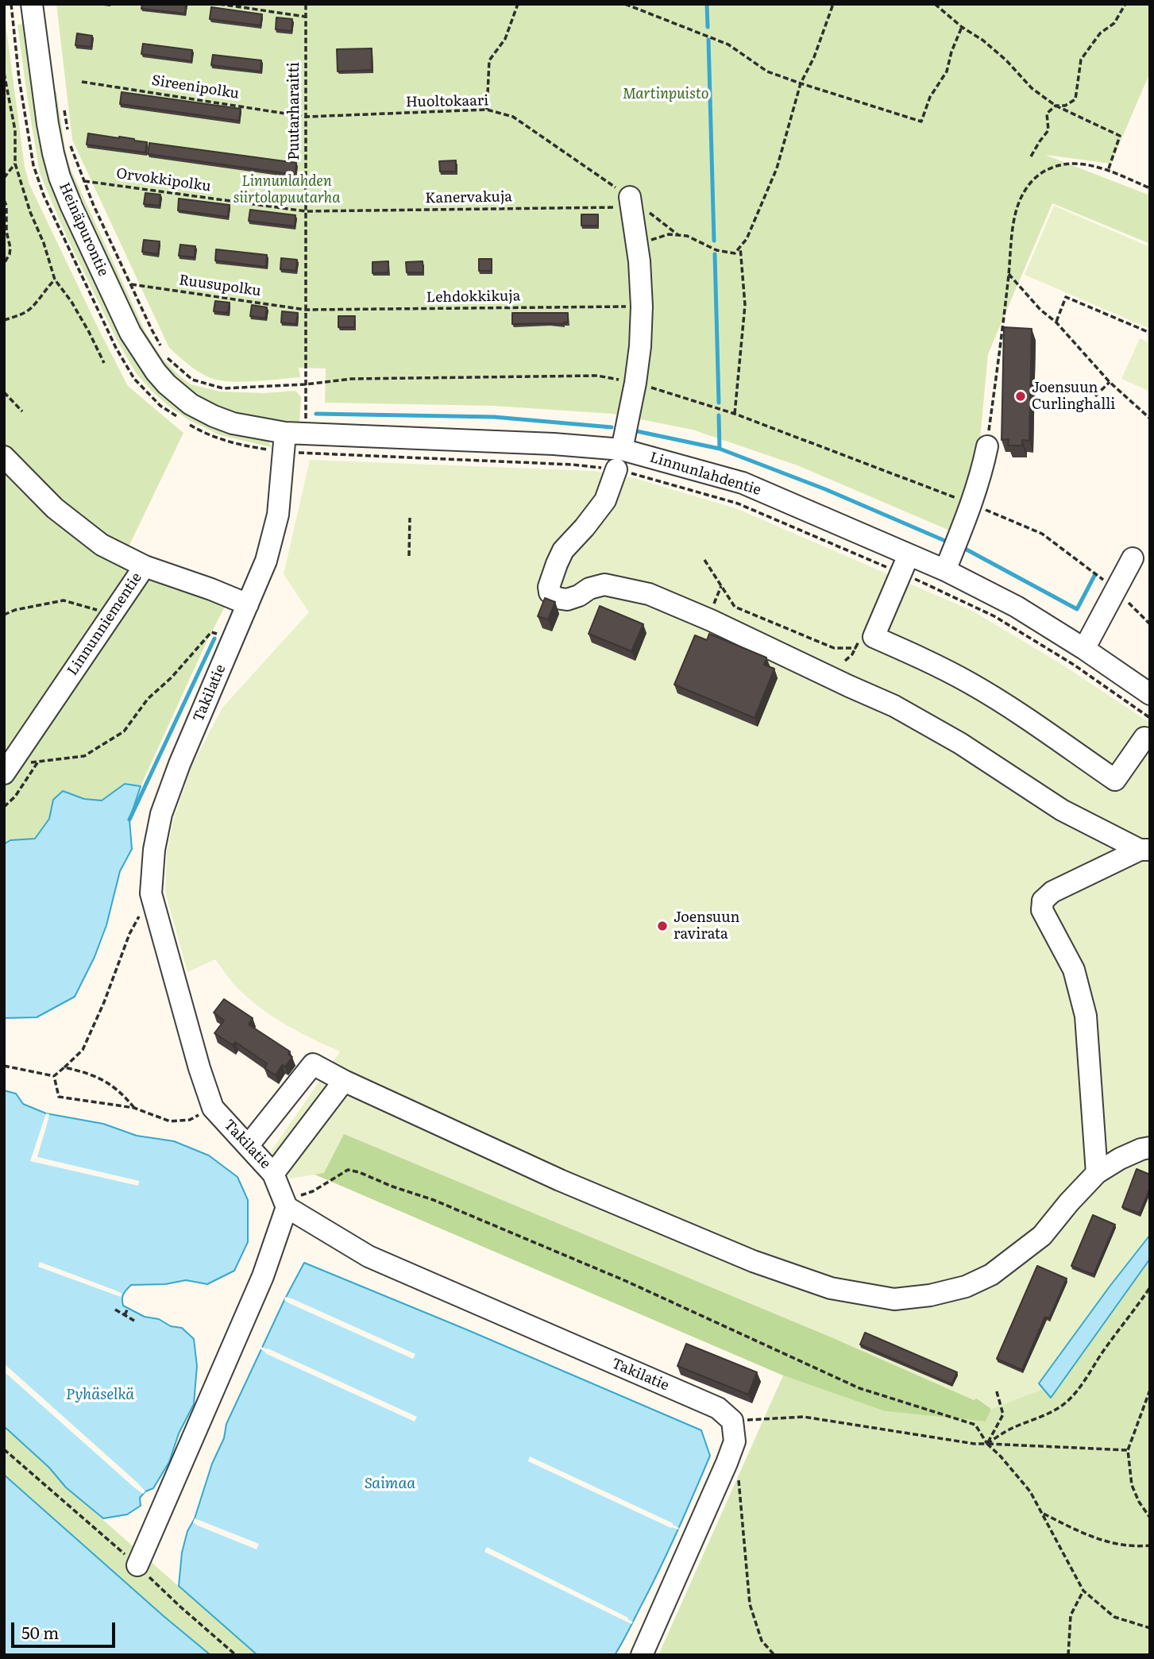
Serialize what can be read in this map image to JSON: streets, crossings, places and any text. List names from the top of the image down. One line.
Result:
{"streets":{"street":["Heinäpurontie","Linnunlahdentie","Linnunniementie","Takilatie"],"path":["Sireenipolku","Huoltokaari","Puutarharaitti","Orvokkipolku","Kanervakuja","Ruusupolku","Lehdokkikuja"]},"crossings":[["Sireenipolku","Huoltokaari"],["Sireenipolku","Puutarharaitti"],["Huoltokaari","Puutarharaitti"],["Huoltokaari","Kanervakuja"],["Puutarharaitti","Orvokkipolku"],["Puutarharaitti","Kanervakuja"],["Puutarharaitti","Ruusupolku"],["Puutarharaitti","Lehdokkikuja"],["Puutarharaitti","Linnunlahdentie"],["Puutarharaitti","Takilatie"],["Orvokkipolku","Kanervakuja"],["Heinäpurontie","Linnunlahdentie"],["Ruusupolku","Lehdokkikuja"],["Linnunlahdentie","Takilatie"],["Linnunniementie","Takilatie"]],"water":["Pyhäselkä","Saimaa"],"parks":["Martinpuisto","Linnunlahden siirtolapuutarha"],"places":["Joensuun Curlinghalli","Joensuun ravirata"],"scale_bar":"50 m"}
